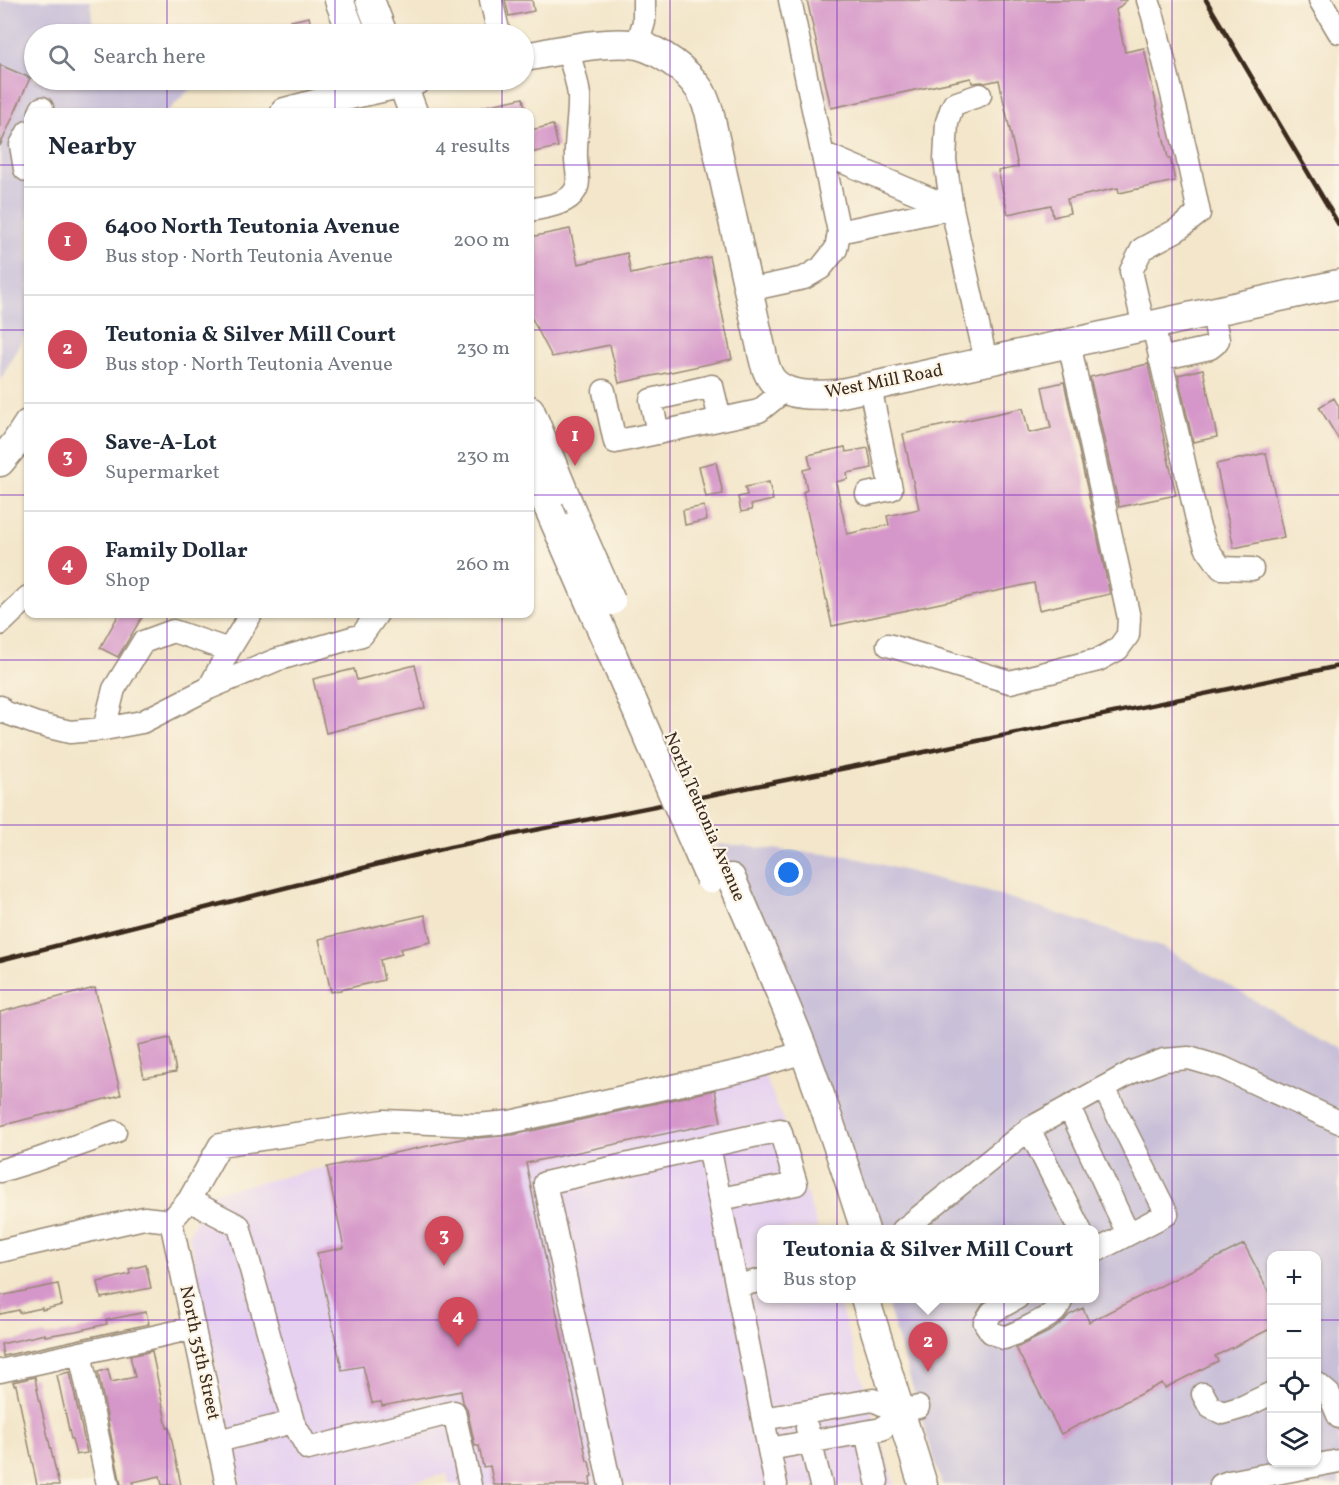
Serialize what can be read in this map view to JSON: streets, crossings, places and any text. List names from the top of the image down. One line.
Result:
{"streets":{"main road":["West Mill Road","North Teutonia Avenue"],"street":["North 35th Street"]},"page":{"search":"Search here","heading":["Nearby","4 results"],"list":[{"mark":"1","name":"6400 North Teutonia Avenue","note":"Bus stop · North Teutonia Avenue","value":"200 m"},{"mark":"2","name":"Teutonia & Silver Mill Court","note":"Bus stop · North Teutonia Avenue","value":"230 m"},{"mark":"3","name":"Save-A-Lot","note":"Supermarket","value":"230 m"},{"mark":"4","name":"Family Dollar","note":"Shop","value":"260 m"}],"pins":["1","3","4","2"],"popup":["Teutonia & Silver Mill Court","Bus stop"],"map_buttons":["+","−"]}}
